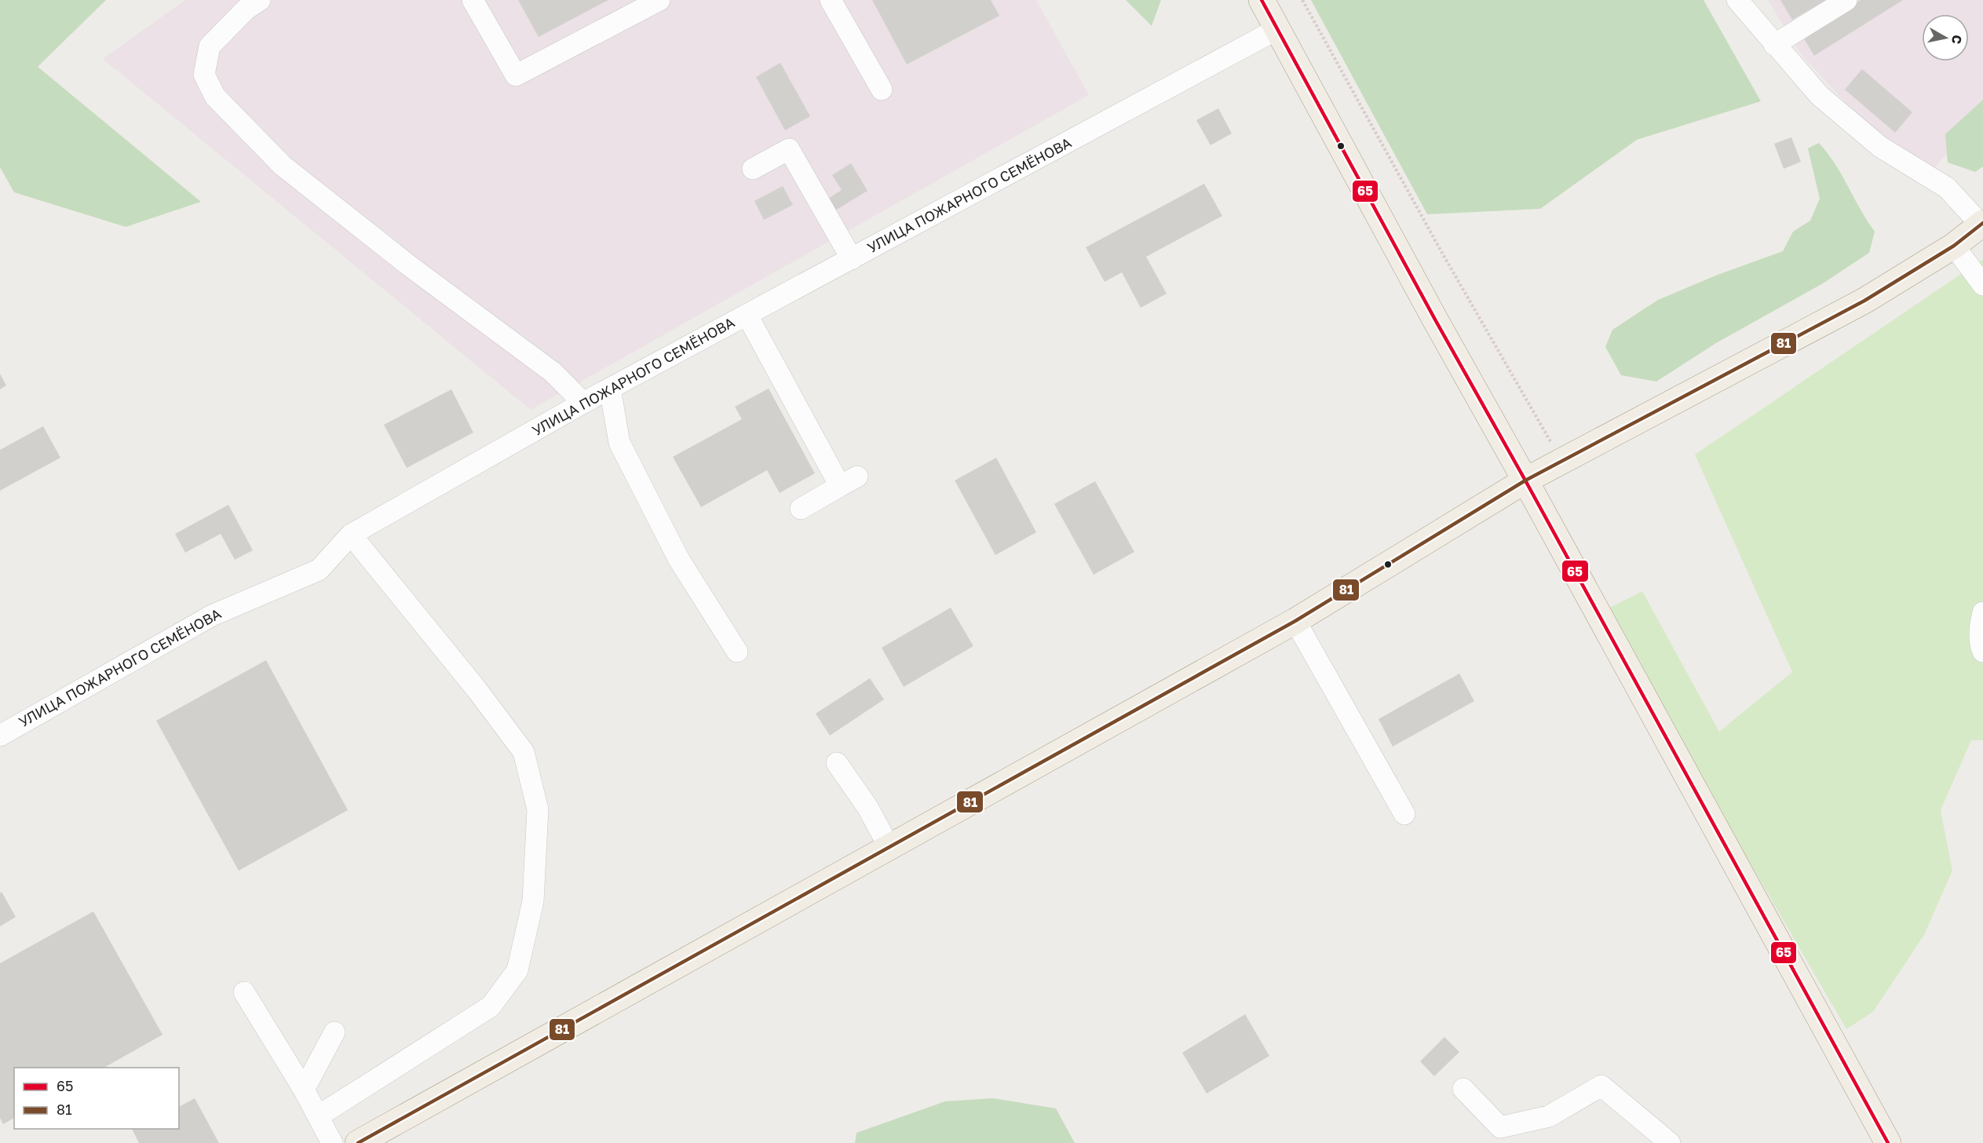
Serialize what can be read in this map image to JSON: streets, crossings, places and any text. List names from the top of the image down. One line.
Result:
{"streets":{"street":["УЛИЦА ПОЖАРНОГО СЕМЁНОВА"]},"lines":["transit line 65","transit line 81"],"legend":["65","81"],"north":"right"}
